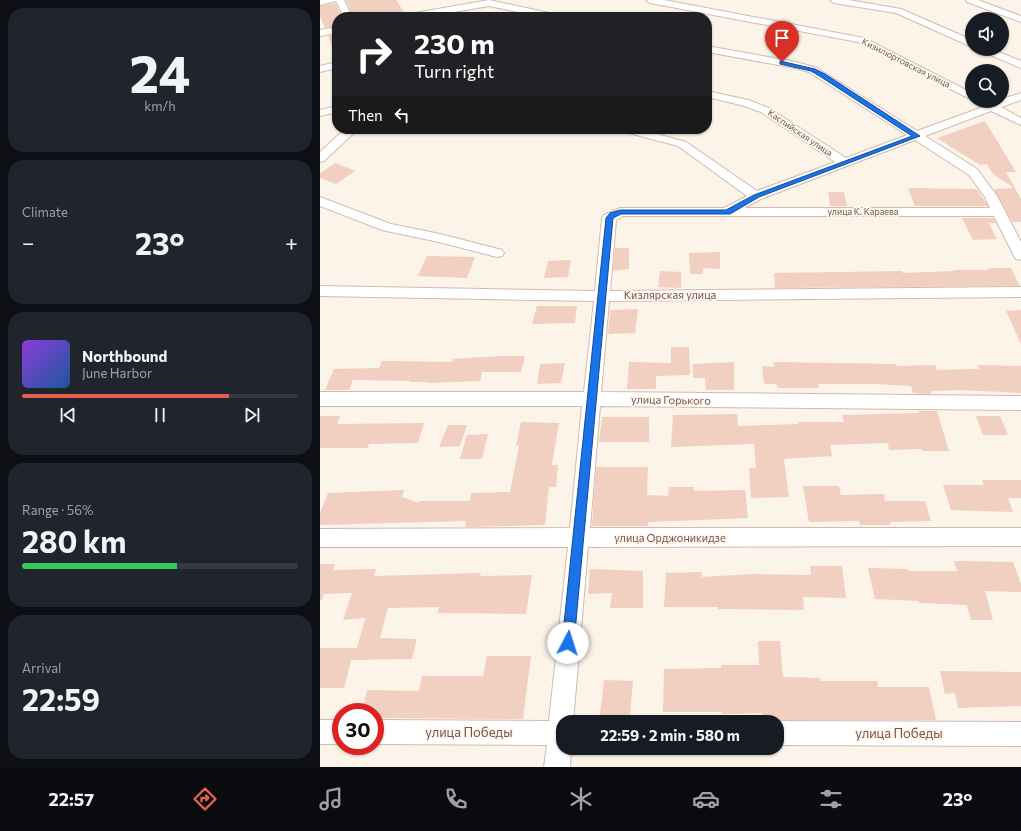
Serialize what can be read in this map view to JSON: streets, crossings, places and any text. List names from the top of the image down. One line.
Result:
{"streets":{"street":["Кизилюртовская улица","Каспийская улица","улица К. Караева","Кизлярская улица","улица Горького","улица Орджоникидзе","улица Победы"]},"crossings":[["улица К. Караева","Кизлярская улица"]],"page":{"tile":[["24","km/h"],"Climate",["Range · 56%","280 km"],["Arrival","22:59"]],"turn":["230 m","Turn right"],"then":"Then","heat":["−","23°","+"],"song":["Northbound","June Harbor"],"limit":"30","trip":"22:59 · 2 min · 580 m","tabs":["22:57","23°"]}}
